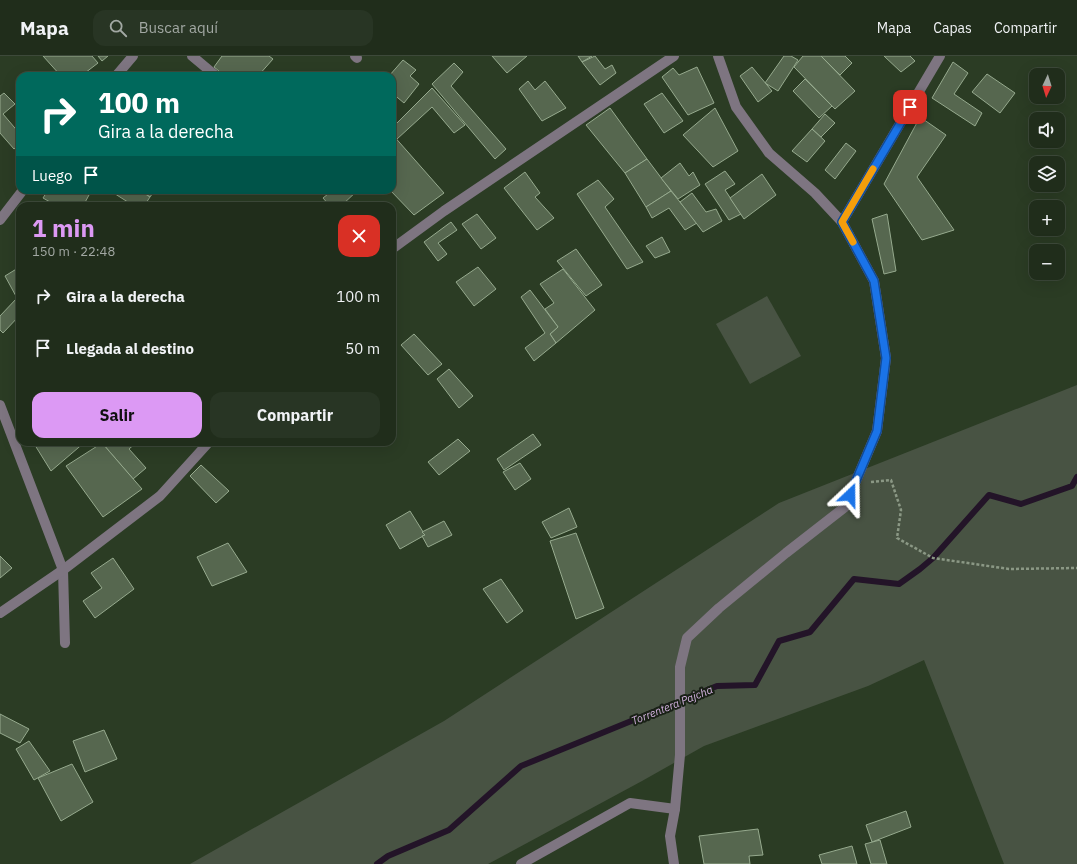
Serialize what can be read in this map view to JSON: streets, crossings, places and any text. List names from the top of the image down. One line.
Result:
{"water":["Torrentera Pajcha"],"north":"bottom","page":{"header":"Mapa","search":"Buscar aquí","nav":["Mapa","Capas","Compartir"],"map_buttons":["+","−"],"turn":["100 m","Gira a la derecha"],"then":"Luego","heading":["1 min","150 m · 22:48"],"list":[{"name":"Gira a la derecha","value":"100 m"},{"name":"Llegada al destino","value":"50 m"}],"buttons":["Salir","Compartir"]}}
